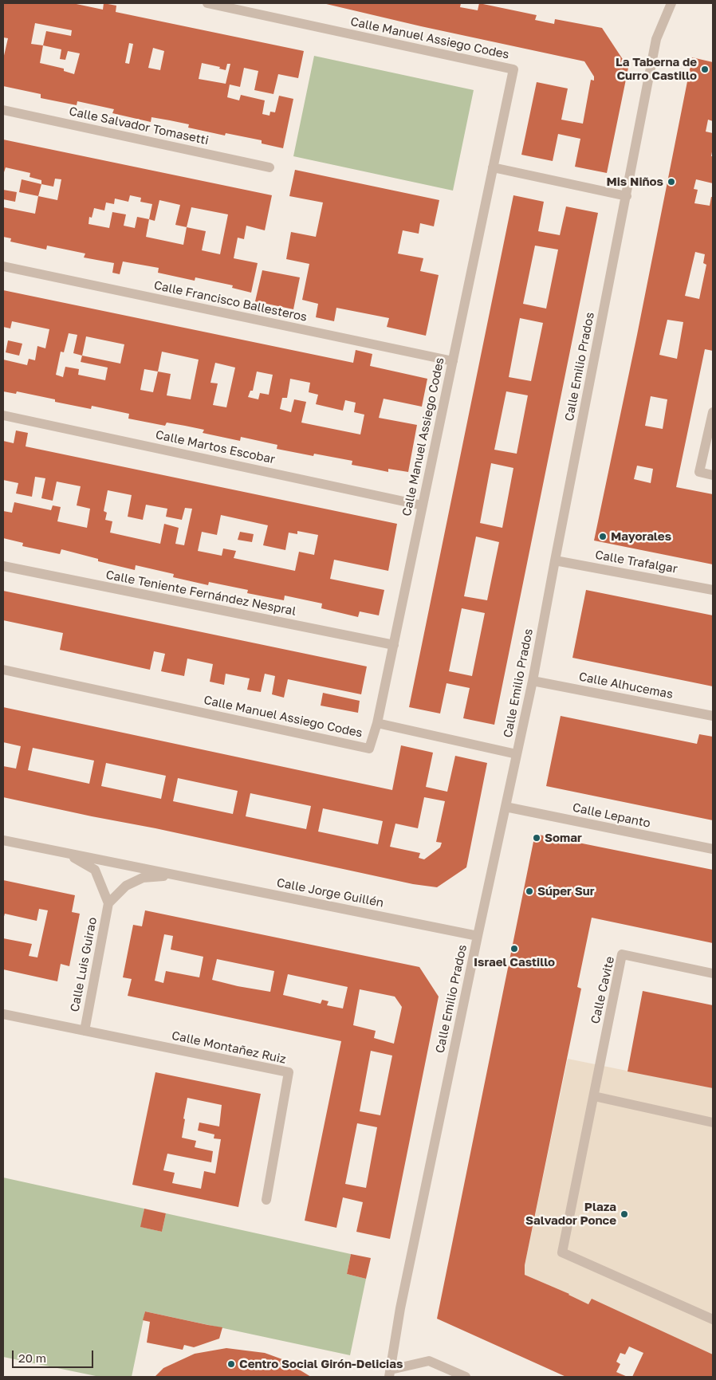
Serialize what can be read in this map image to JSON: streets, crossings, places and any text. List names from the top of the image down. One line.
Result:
{"streets":{"street":["Calle Manuel Assiego Codes","Calle Salvador Tomasetti","Calle Francisco Ballesteros","Calle Emilio Prados","Calle Martos Escobar","Calle Trafalgar","Calle Teniente Fernández Nespral","Calle Alhucemas","Calle Lepanto","Calle Jorge Guillén","Calle Luis Guirao","Calle Cavite","Calle Montañez Ruiz"]},"crossings":[["Calle Manuel Assiego Codes","Calle Francisco Ballesteros"],["Calle Manuel Assiego Codes","Calle Martos Escobar"],["Calle Manuel Assiego Codes","Calle Teniente Fernández Nespral"],["Calle Emilio Prados","Calle Trafalgar"],["Calle Emilio Prados","Calle Alhucemas"],["Calle Emilio Prados","Calle Lepanto"],["Calle Emilio Prados","Calle Jorge Guillén"],["Calle Jorge Guillén","Calle Luis Guirao"],["Calle Luis Guirao","Calle Montañez Ruiz"]],"places":["La Taberna de Curro Castillo","Mis Niños","Mayorales","Somar","Súper Sur","Israel Castillo","Plaza Salvador Ponce","Centro Social Girón-Delicias"],"scale_bar":"20 m"}
